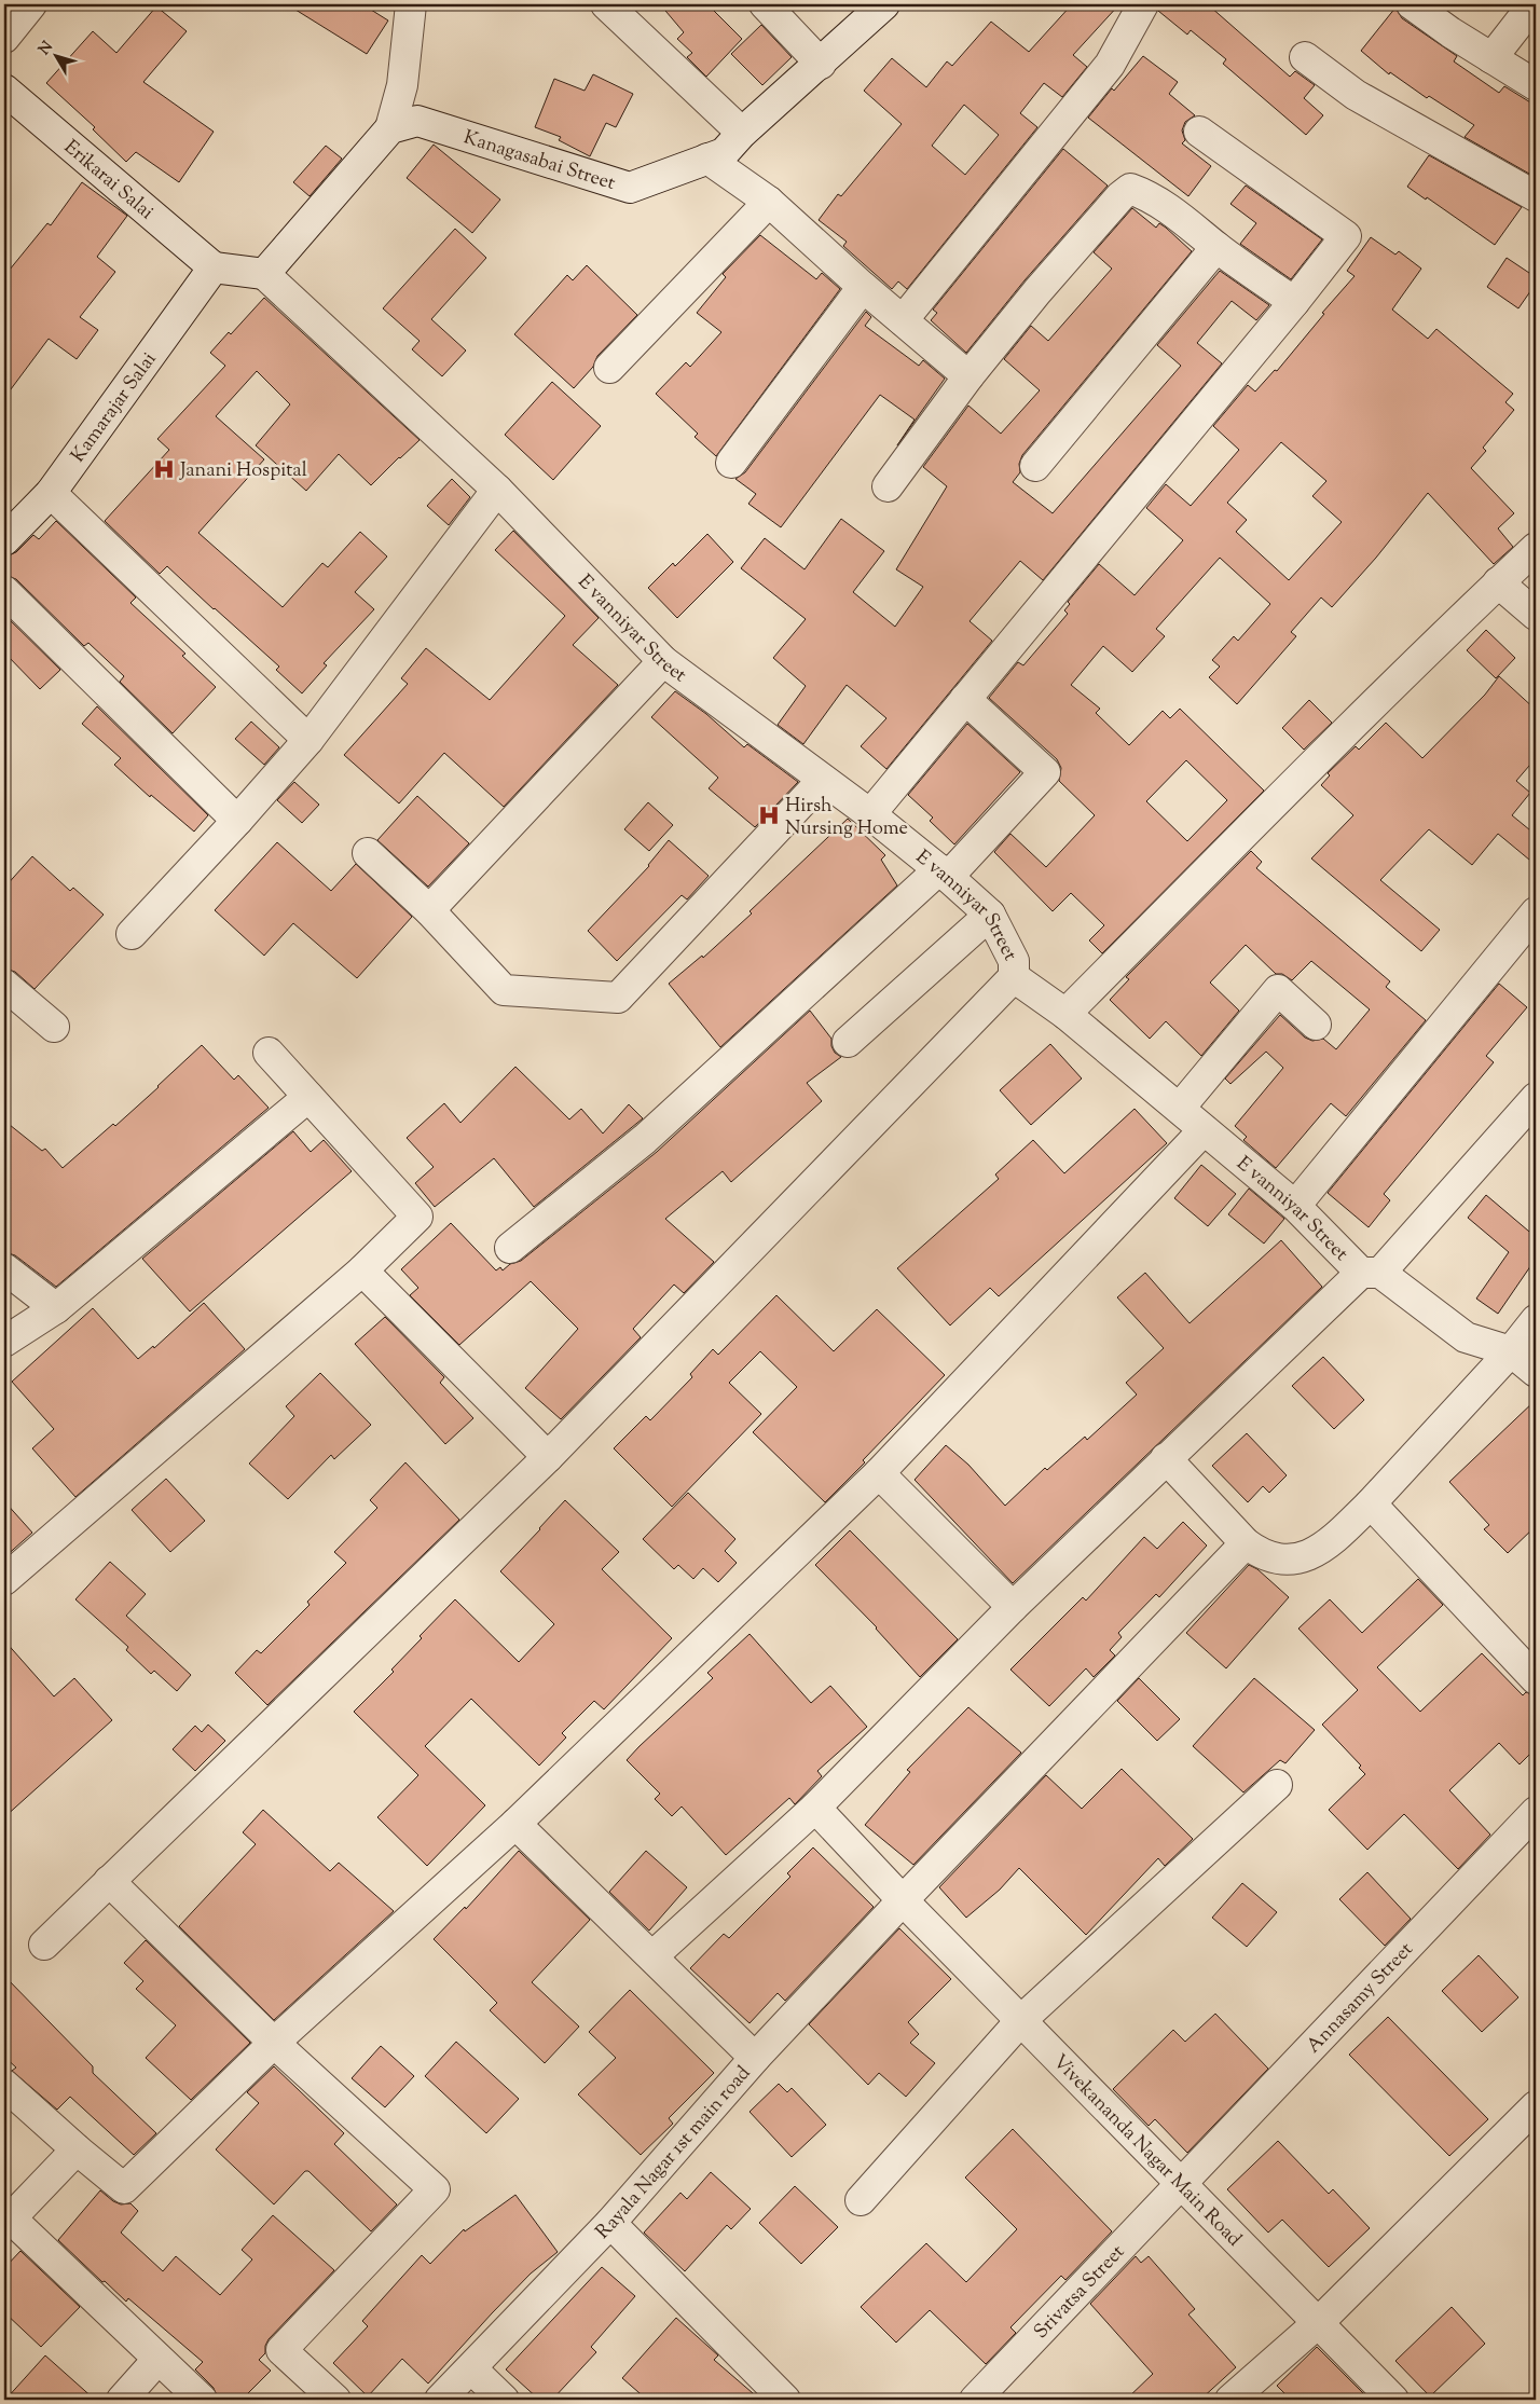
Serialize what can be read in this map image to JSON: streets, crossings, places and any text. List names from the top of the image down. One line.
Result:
{"streets":{"street":["Kanagasabai Street","Erikarai Salai","Kamarajar Salai","E vanniyar Street","Annasamy Street","Vivekananda Nagar Main Road","Rayala Nagar 1st main road","Srivatsa Street"]},"crossings":[["Erikarai Salai","Kamarajar Salai"],["Annasamy Street","Vivekananda Nagar Main Road"],["Annasamy Street","Srivatsa Street"],["Vivekananda Nagar Main Road","Rayala Nagar 1st main road"],["Vivekananda Nagar Main Road","Srivatsa Street"]],"places":{"hospital":["Janani Hospital","Hirsh Nursing Home"]},"north":"top left"}
